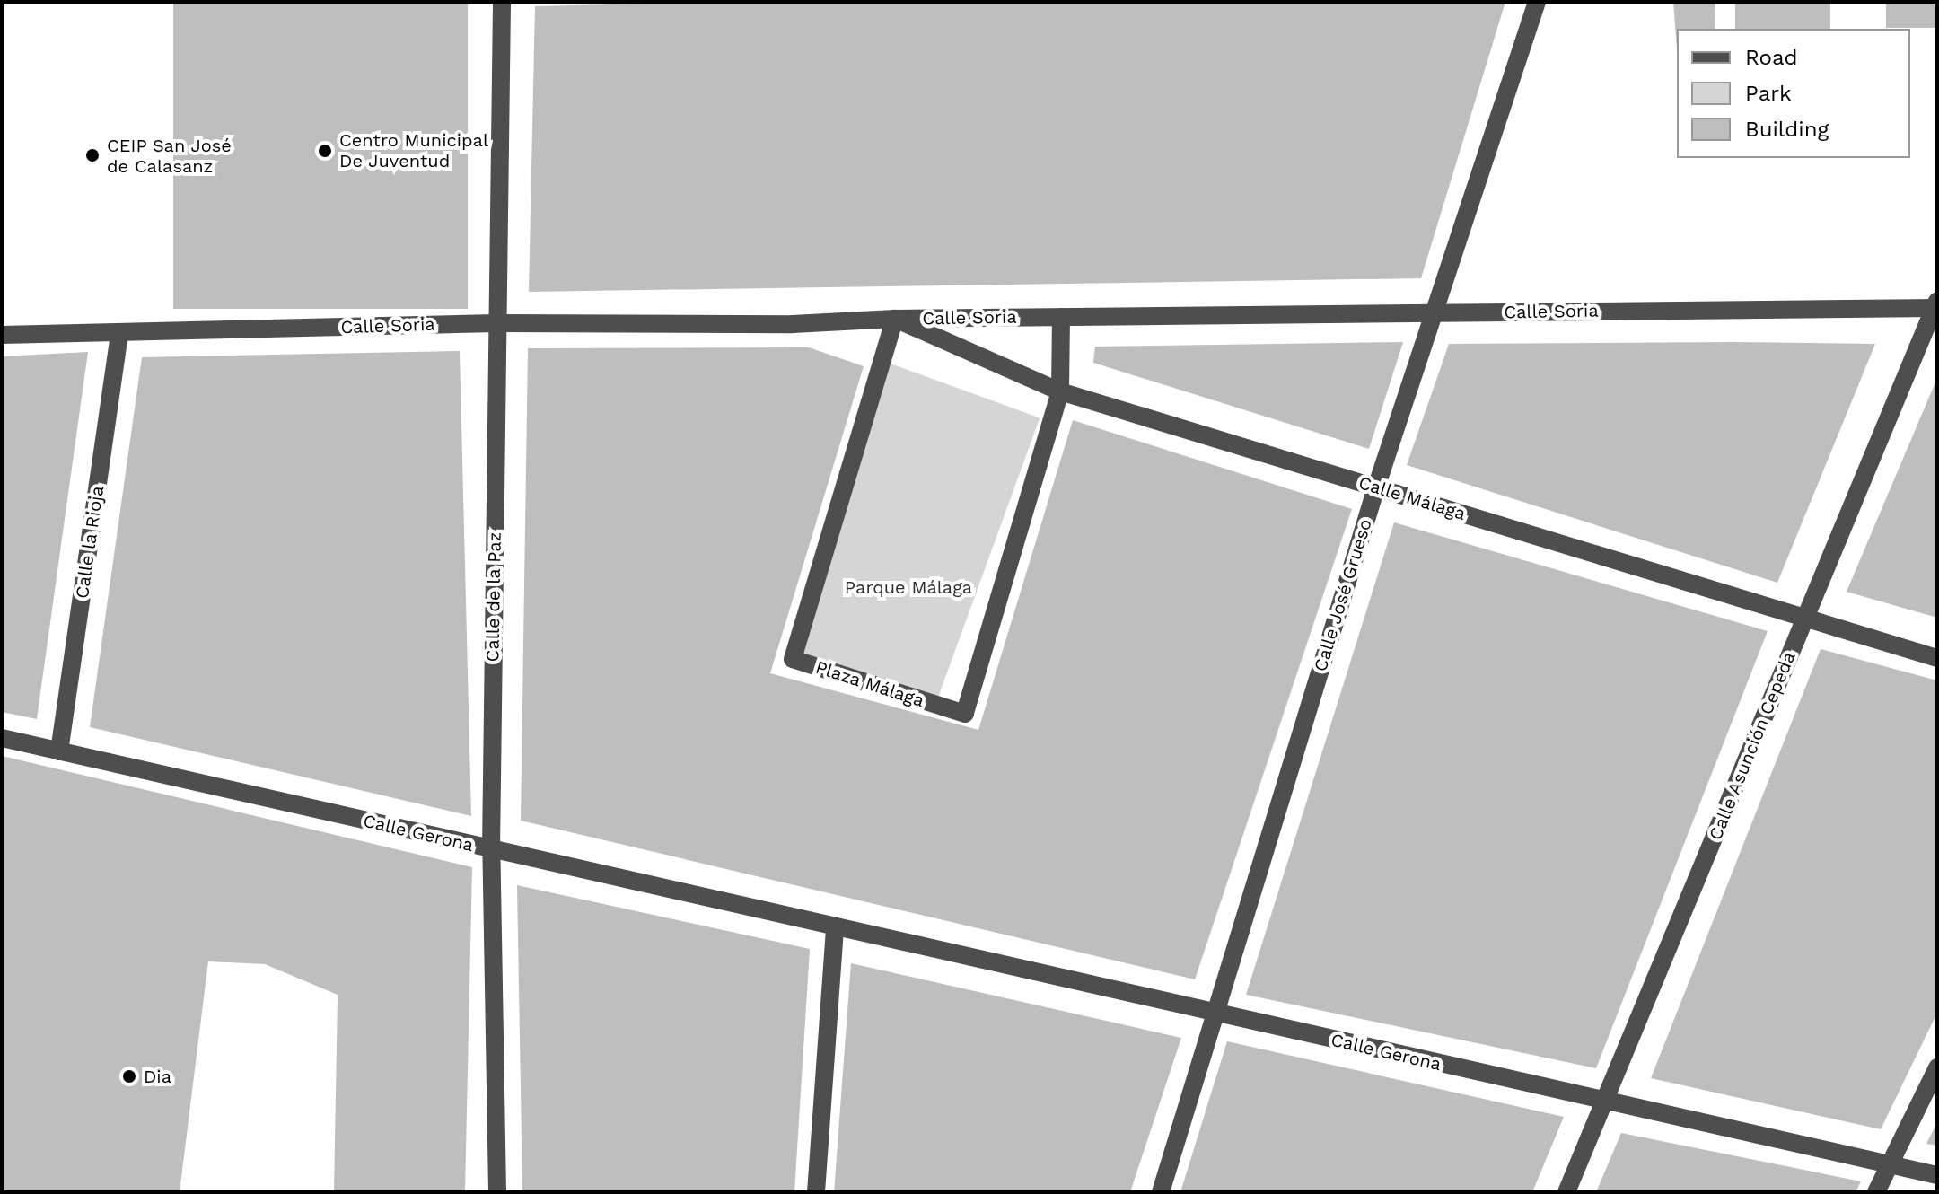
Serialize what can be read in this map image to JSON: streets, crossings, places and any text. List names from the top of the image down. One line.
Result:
{"streets":{"street":["Calle Soria","Calle Málaga","Calle la Rioja","Calle José Grueso","Calle de la Paz","Plaza Málaga","Calle Asunción Cepeda","Calle Gerona"]},"crossings":[["Calle Soria","Calle Málaga"],["Calle Soria","Calle la Rioja"],["Calle Soria","Calle José Grueso"],["Calle Soria","Calle de la Paz"],["Calle Soria","Plaza Málaga"],["Calle Soria","Calle Asunción Cepeda"],["Calle Málaga","Calle José Grueso"],["Calle Málaga","Plaza Málaga"],["Calle Málaga","Calle Asunción Cepeda"],["Calle la Rioja","Calle Gerona"],["Calle José Grueso","Calle Gerona"],["Calle de la Paz","Calle Gerona"],["Calle Asunción Cepeda","Calle Gerona"]],"parks":["Parque Málaga"],"places":["Centro Municipal De Juventud","CEIP San José de Calasanz","Dia"],"legend":["Road","Park","Building"]}
